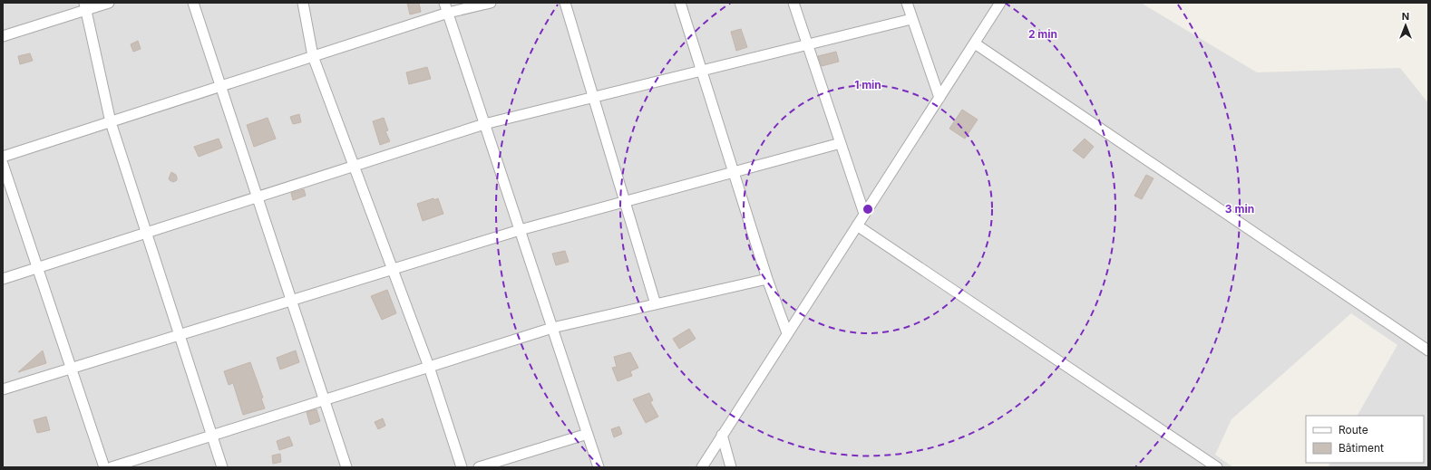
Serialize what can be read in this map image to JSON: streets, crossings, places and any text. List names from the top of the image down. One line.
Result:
{"legend":["Route","Bâtiment"],"north":"top","rings":["2 min","1 min","3 min"]}
